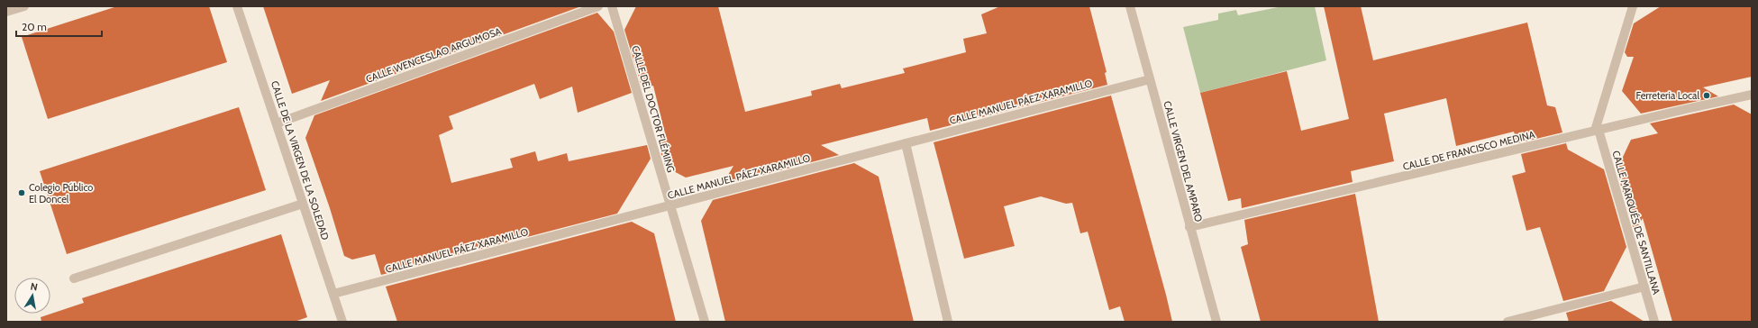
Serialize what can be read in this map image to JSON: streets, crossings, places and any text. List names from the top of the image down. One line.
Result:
{"streets":{"street":["CALLE WENCESLAO ARGUMOSA","CALLE MANUEL PÁEZ XARAMILLO","CALLE DEL DOCTOR FLÉMING","CALLE DE FRANCISCO MEDINA","CALLE DE LA VIRGEN DE LA SOLEDAD","CALLE VIRGEN DEL AMPARO","CALLE MARQUÉS DE SANTILLANA"]},"crossings":[["CALLE WENCESLAO ARGUMOSA","CALLE DE LA VIRGEN DE LA SOLEDAD"],["CALLE MANUEL PÁEZ XARAMILLO","CALLE DEL DOCTOR FLÉMING"],["CALLE MANUEL PÁEZ XARAMILLO","CALLE DE LA VIRGEN DE LA SOLEDAD"],["CALLE MANUEL PÁEZ XARAMILLO","CALLE VIRGEN DEL AMPARO"],["CALLE DE FRANCISCO MEDINA","CALLE VIRGEN DEL AMPARO"],["CALLE DE FRANCISCO MEDINA","CALLE MARQUÉS DE SANTILLANA"]],"places":["Ferreteria Local","Colegio Público El Doncel"],"scale_bar":"20 m","north":"top"}
